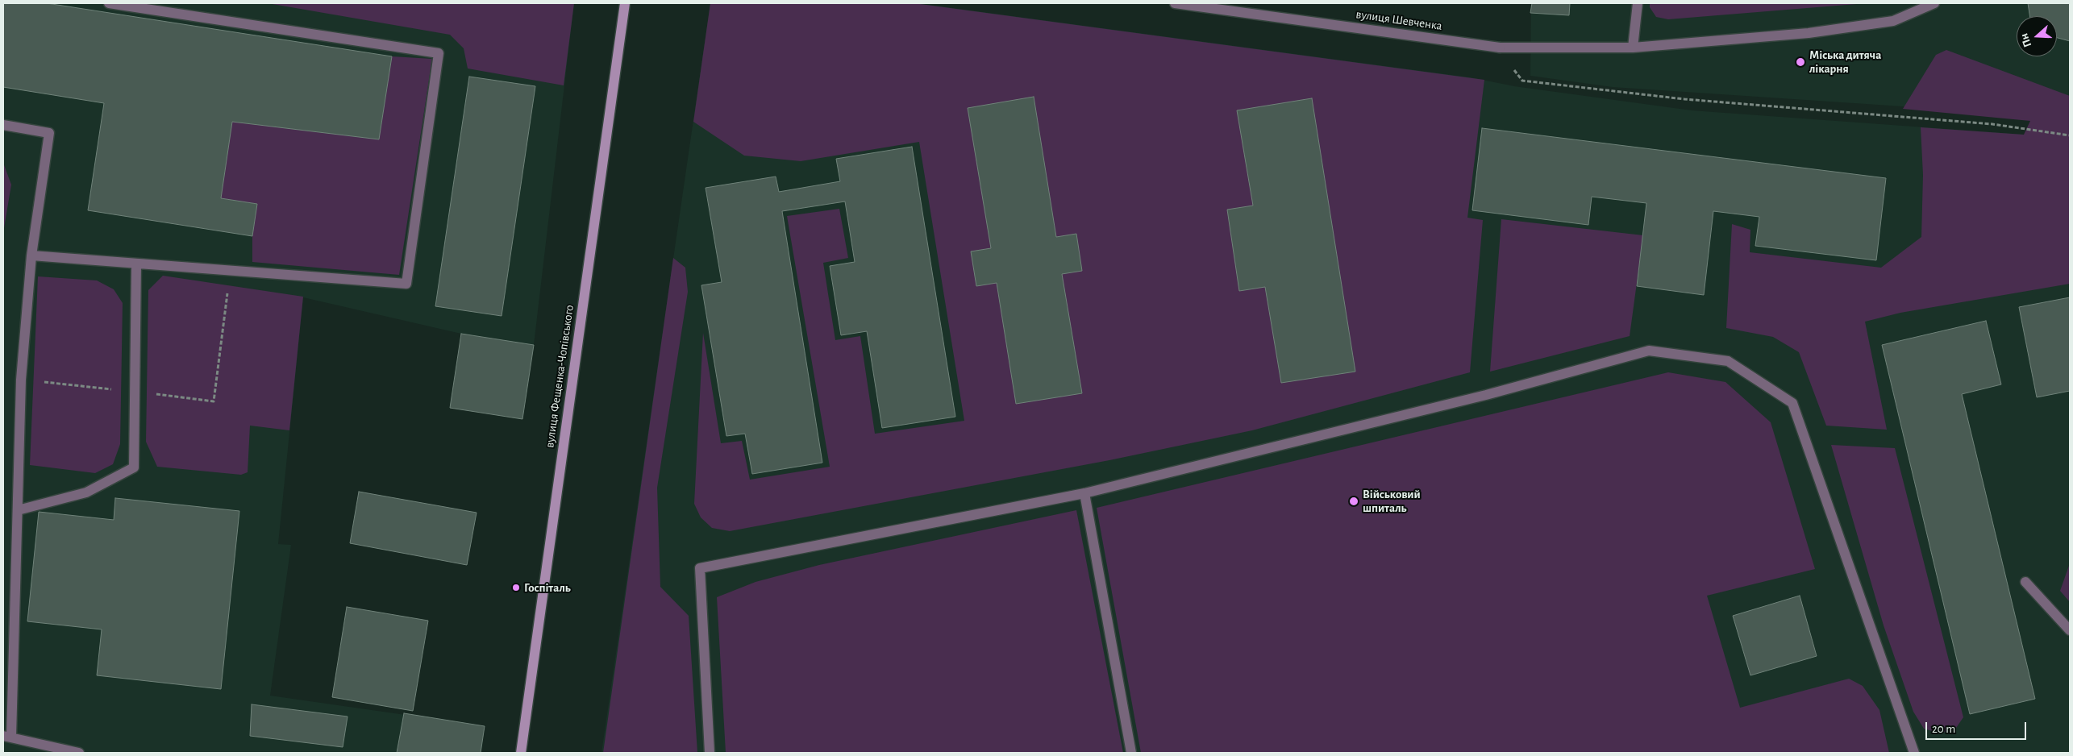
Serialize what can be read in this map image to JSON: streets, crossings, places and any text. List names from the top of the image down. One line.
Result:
{"streets":{"street":["вулиця Шевченка","вулиця Фещенка-Чопівського"]},"places":["Міська дитяча лікарня","Військовий шпиталь","Госпіталь"],"scale_bar":"20 m","north":"left"}
